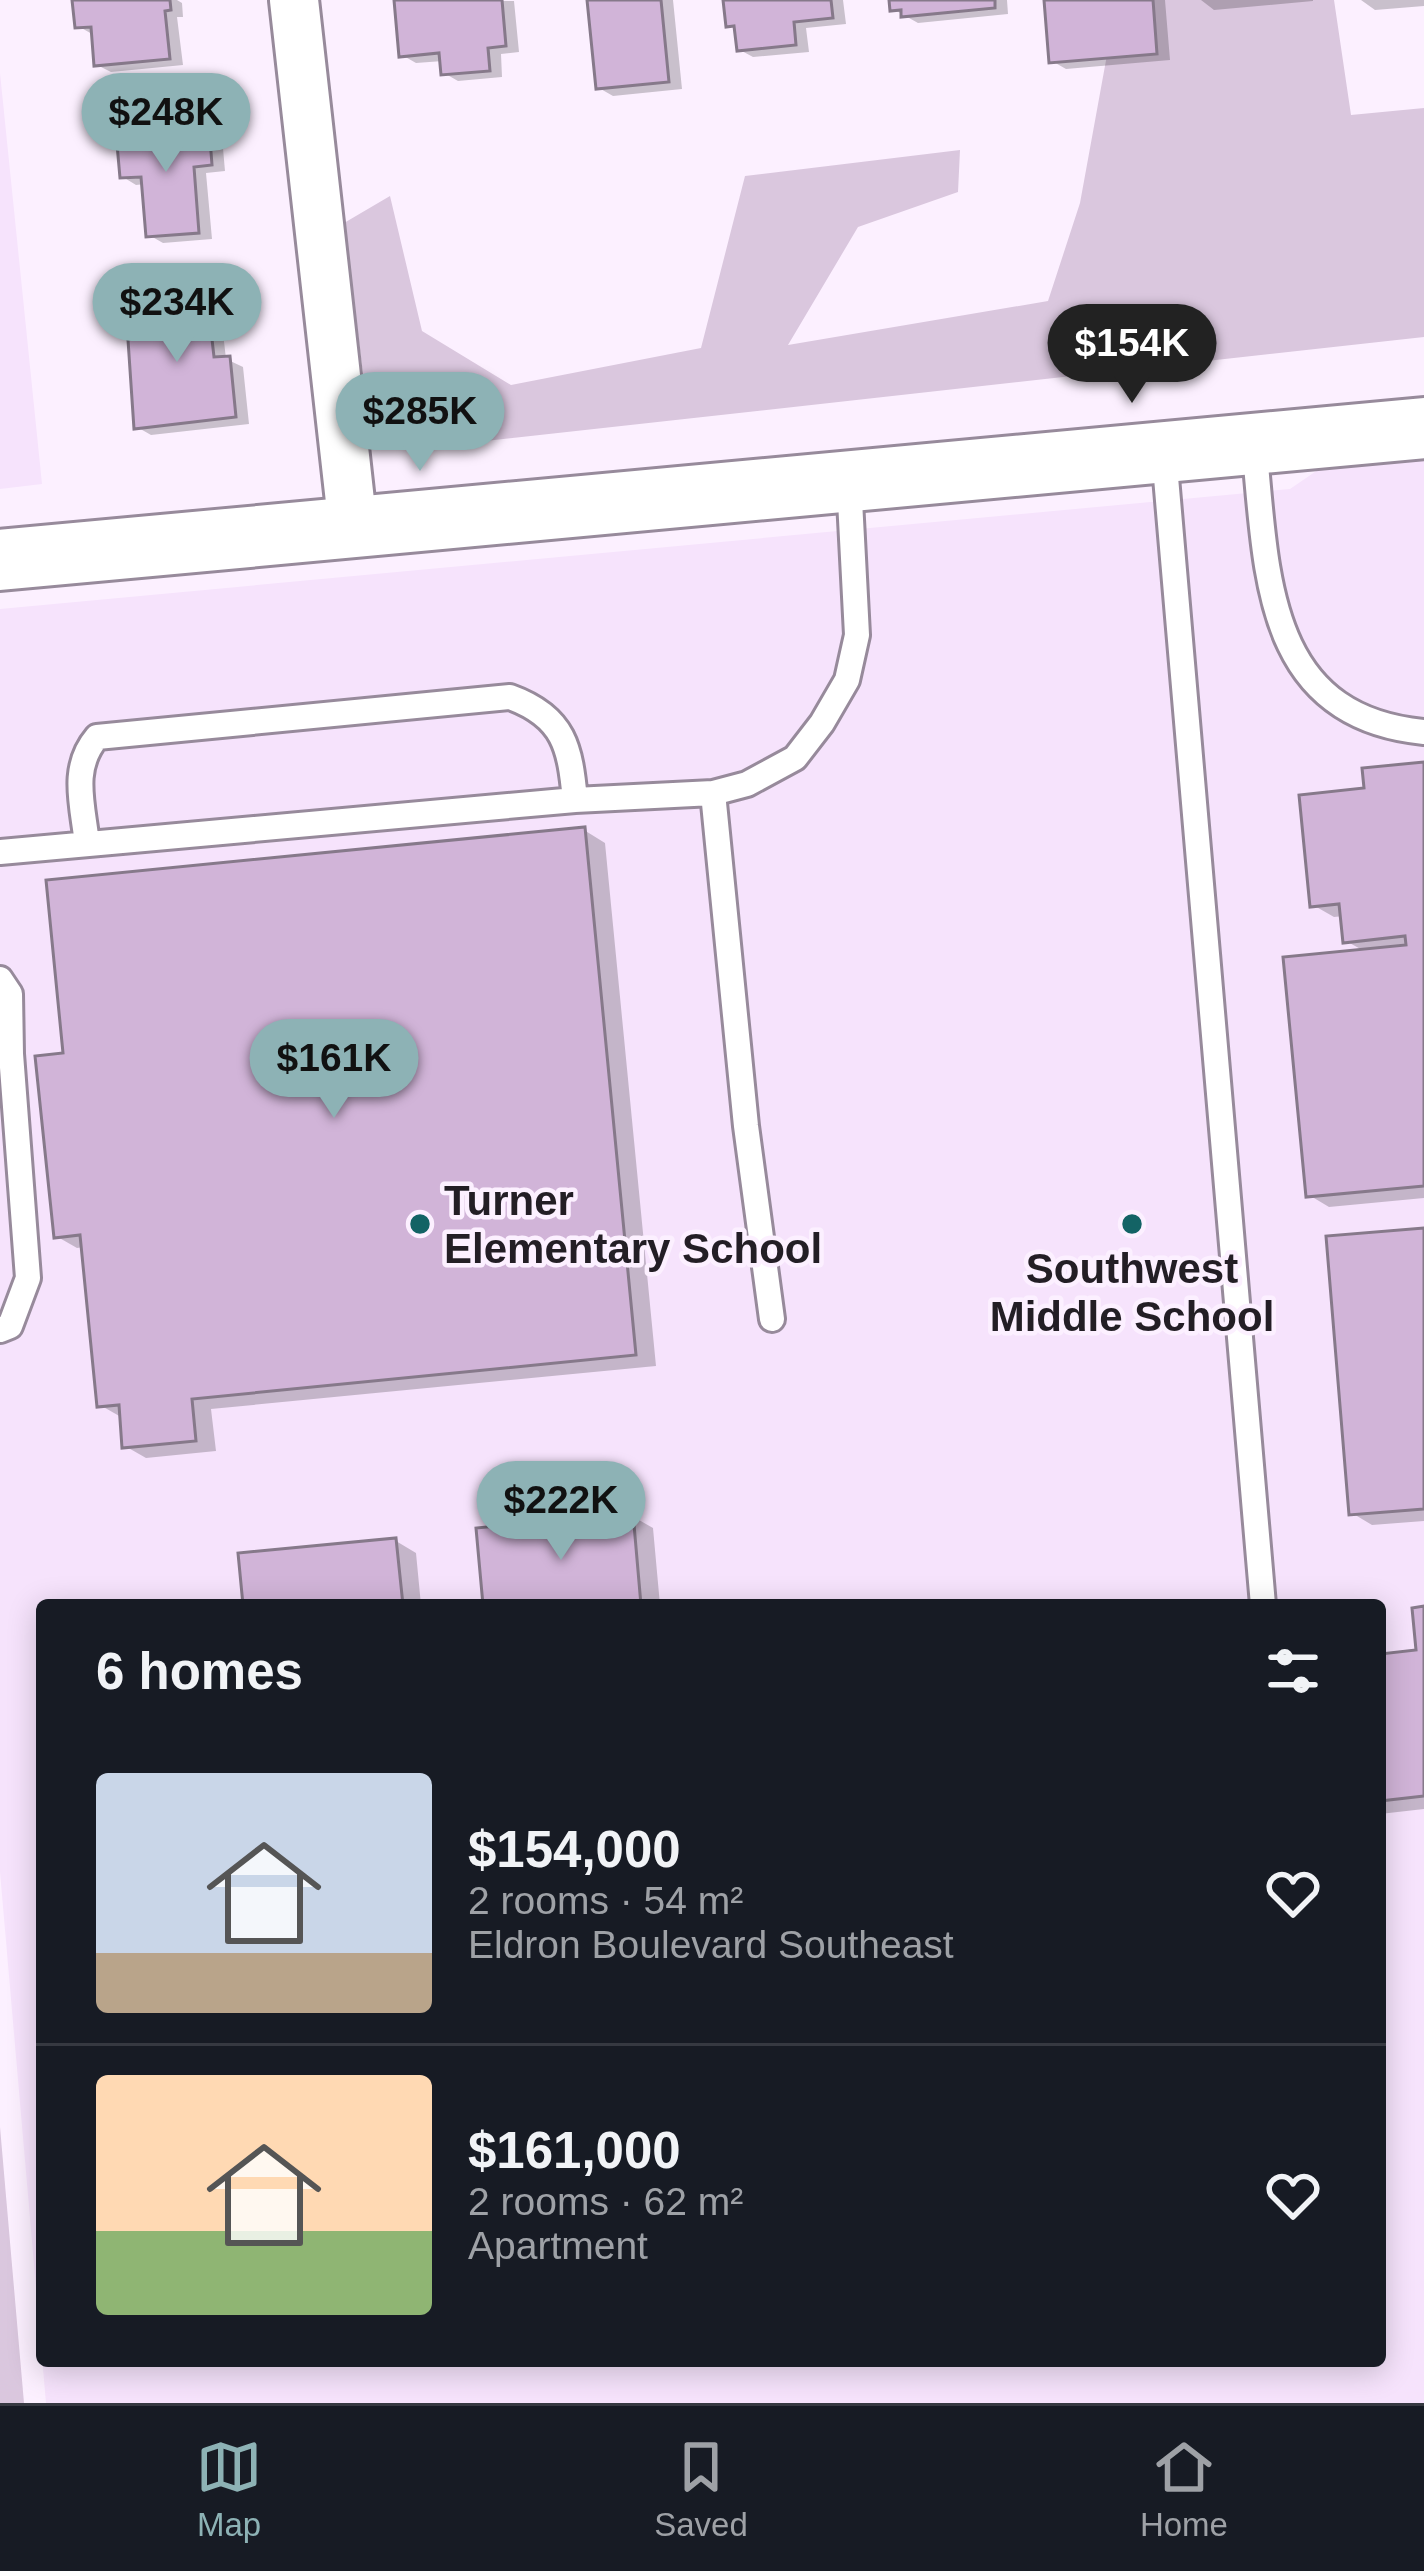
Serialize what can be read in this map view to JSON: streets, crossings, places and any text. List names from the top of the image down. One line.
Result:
{"places":["Turner Elementary School","Southwest Middle School"],"page":{"price":["$248K","$234K","$154K","$285K","$161K","$222K"],"heading":"6 homes","list":[{"name":"$154,000","note":"2 rooms · 54 m² · Eldron Boulevard Southeast"},{"name":"$161,000","note":"2 rooms · 62 m² · Apartment"}],"tabs":["Map","Saved","Home"]}}
